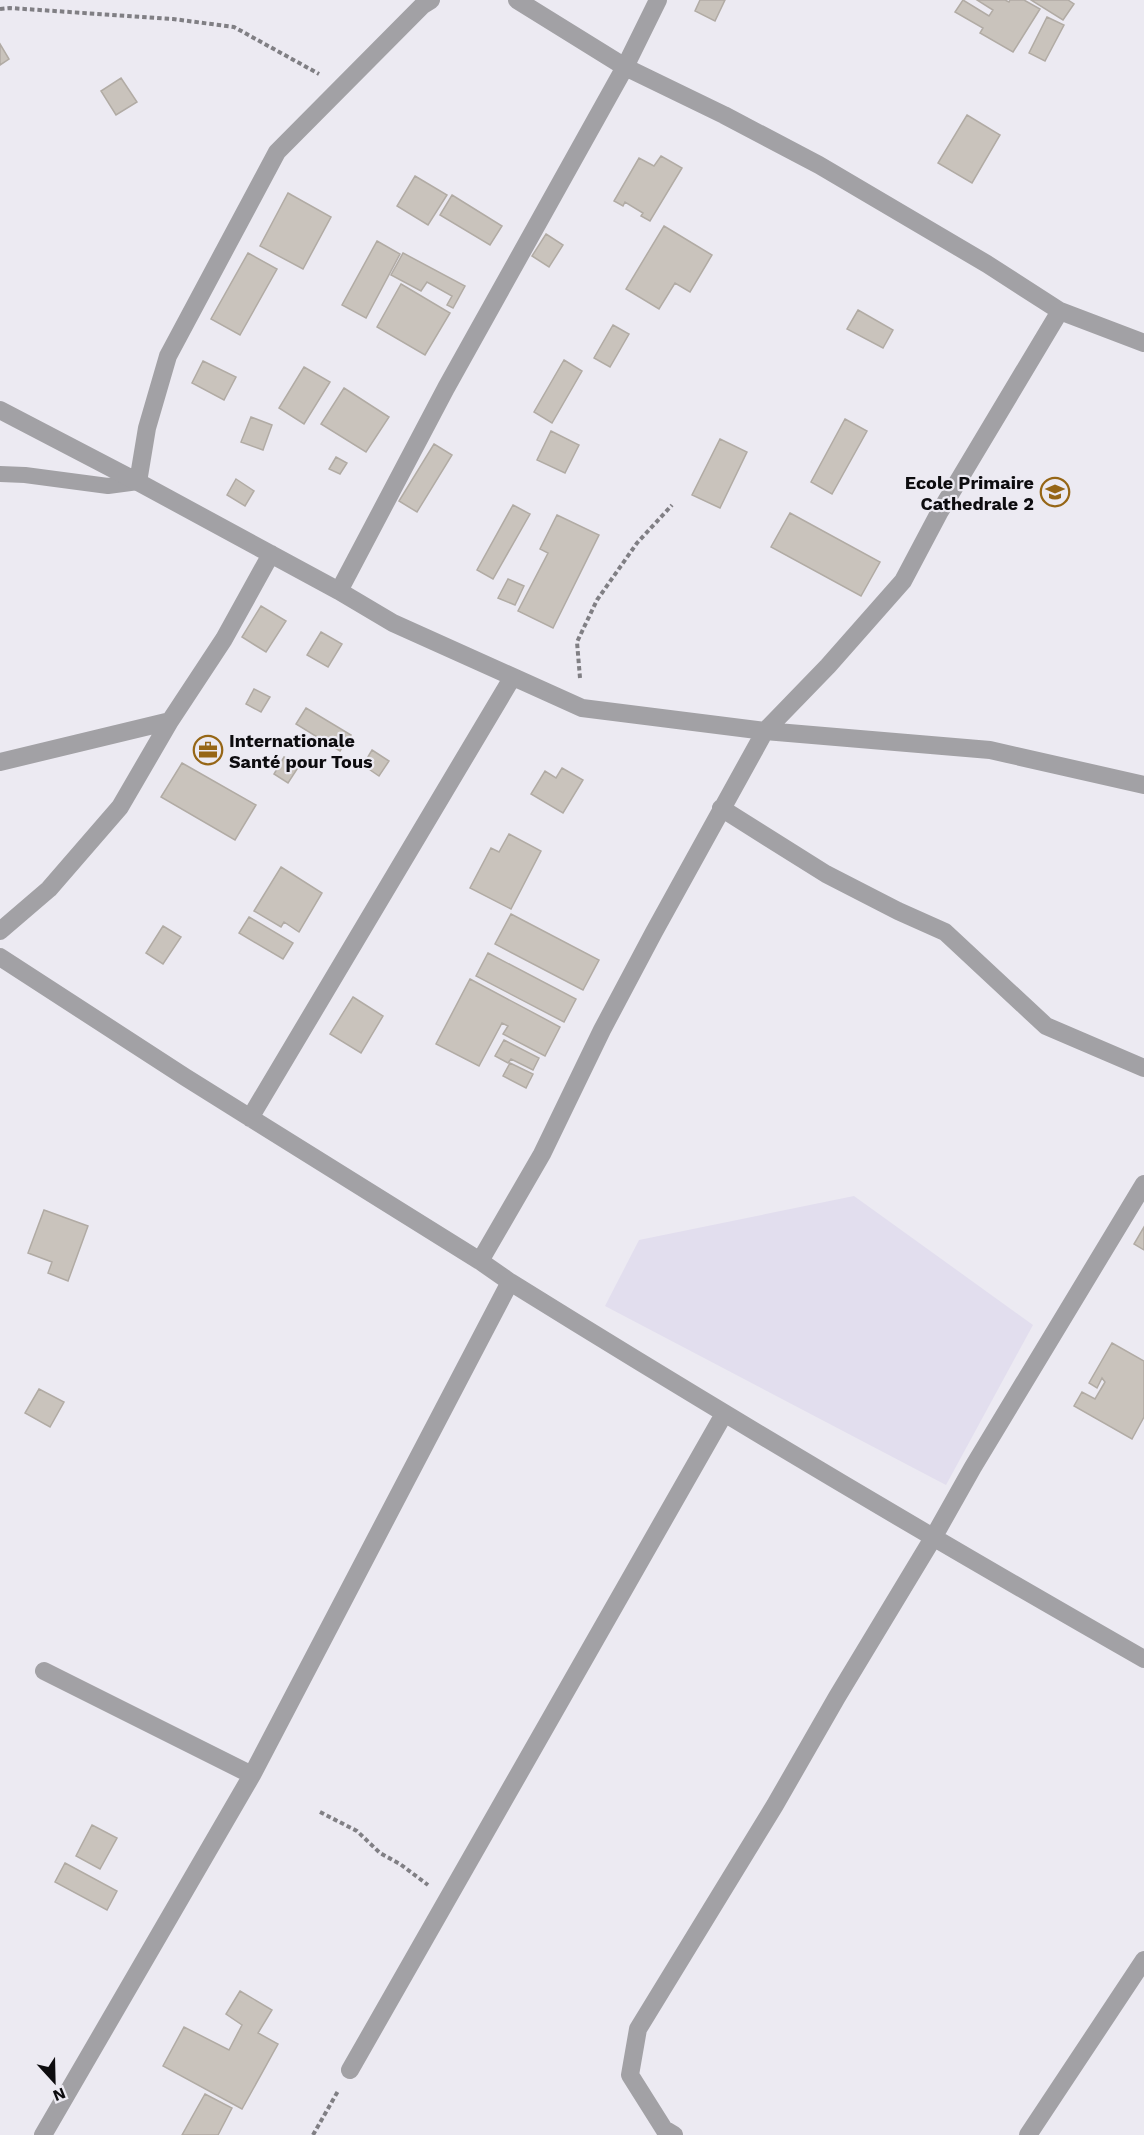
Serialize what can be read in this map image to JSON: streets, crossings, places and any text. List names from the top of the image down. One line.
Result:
{"places":{"school or university":["Ecole Primaire Cathedrale 2"],"office":["Internationale Santé pour Tous"]},"north":"bottom"}
